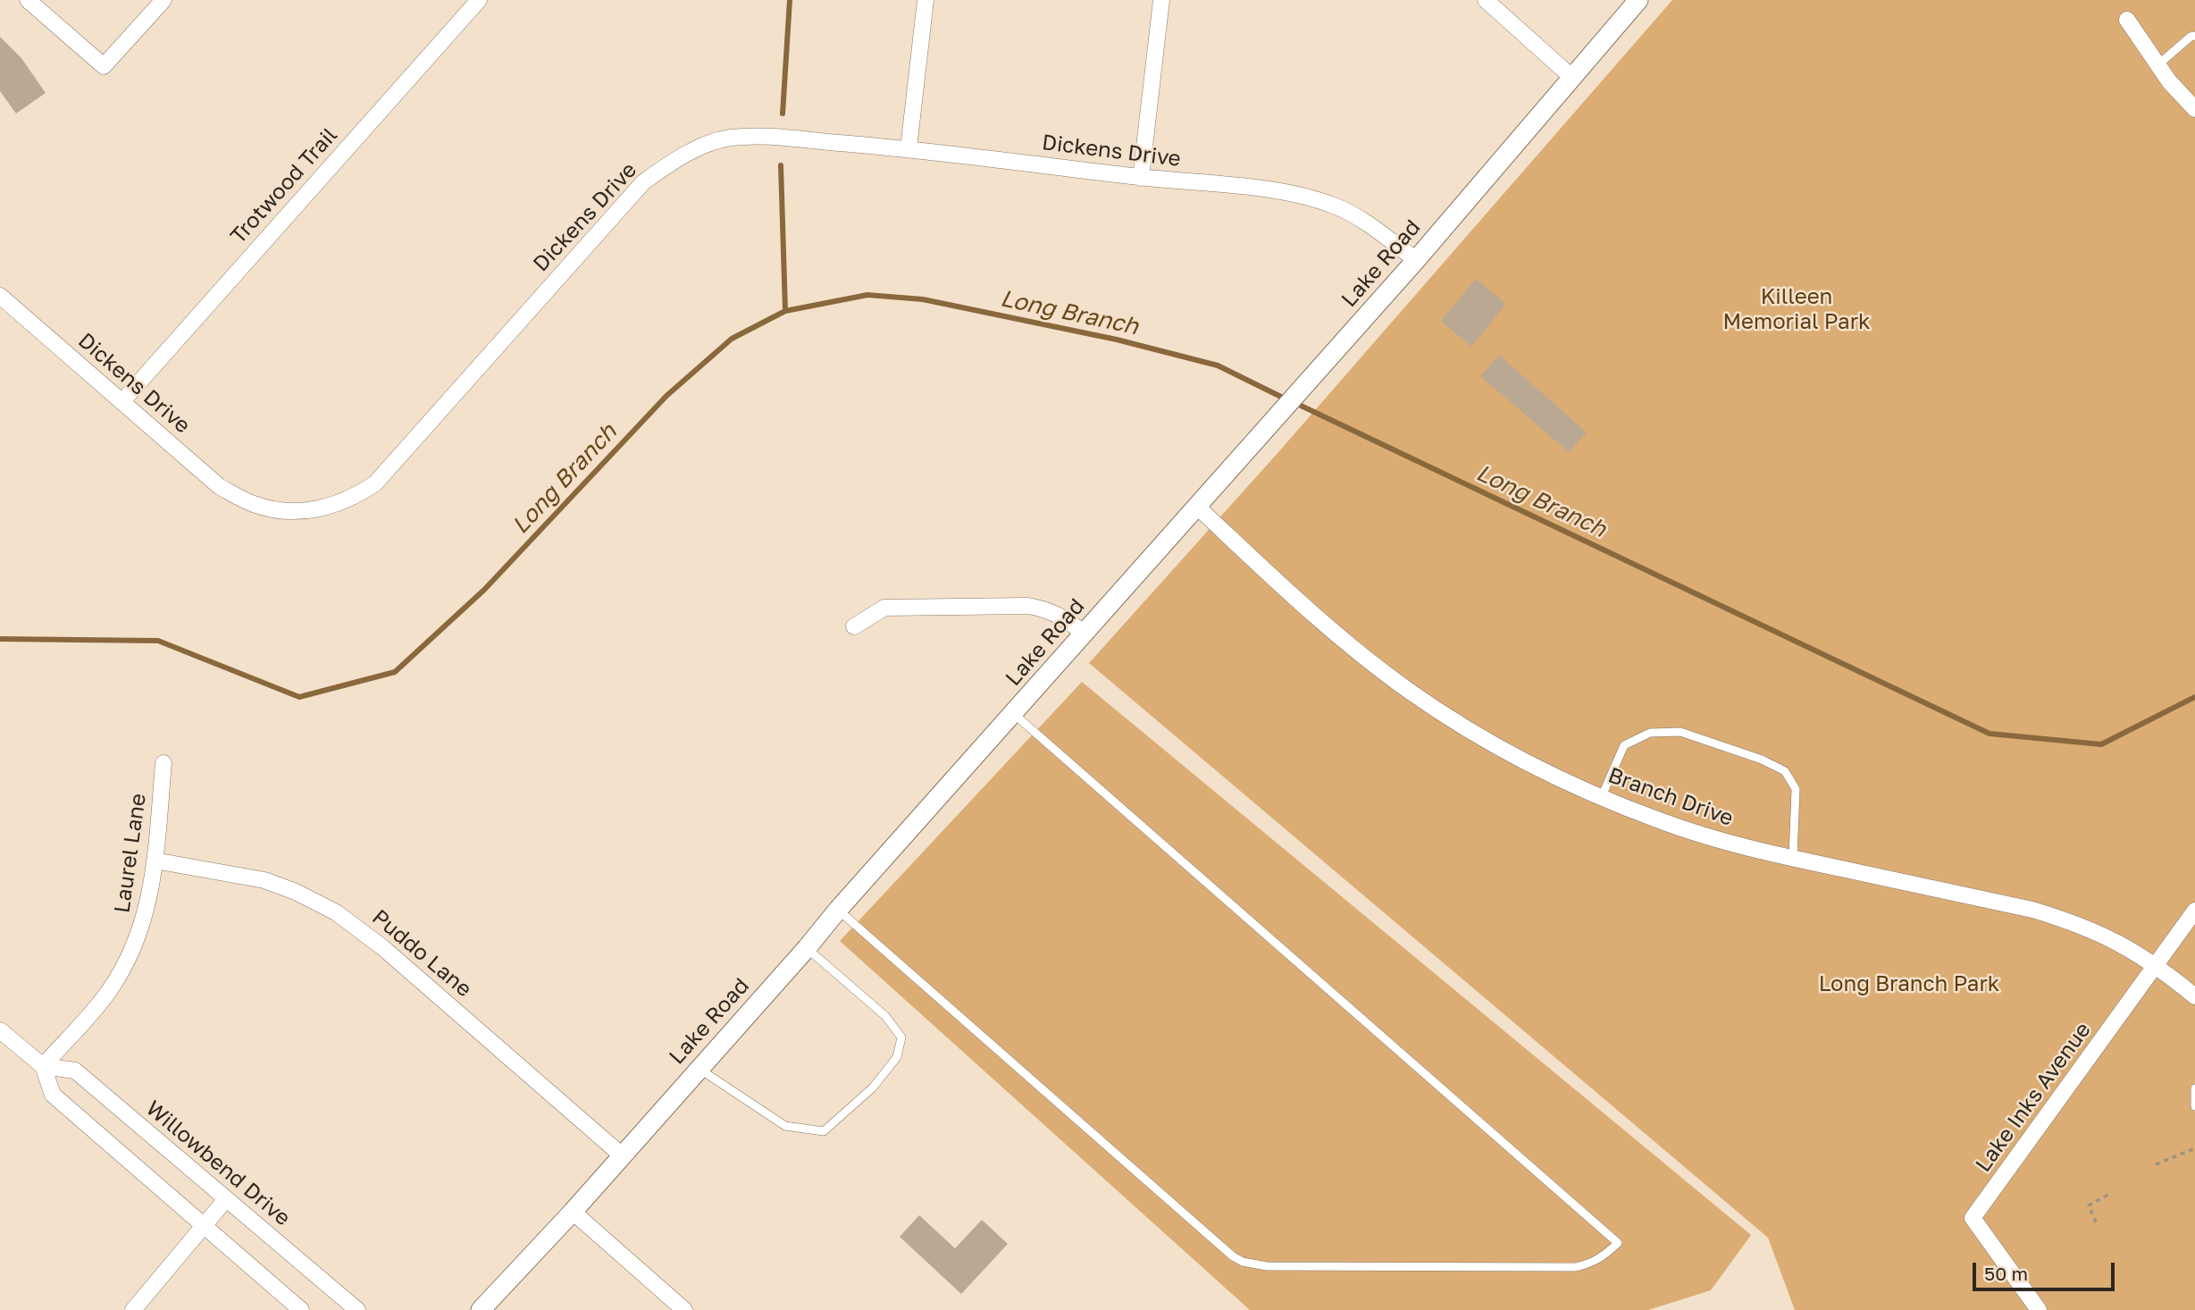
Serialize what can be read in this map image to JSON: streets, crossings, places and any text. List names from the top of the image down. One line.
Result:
{"streets":{"street":["Dickens Drive","Trotwood Trail","Lake Road","Branch Drive","Laurel Lane","Puddo Lane","Lake Inks Avenue","Willowbend Drive"]},"crossings":[["Dickens Drive","Trotwood Trail"],["Dickens Drive","Lake Road"],["Lake Road","Branch Drive"],["Lake Road","Puddo Lane"],["Branch Drive","Lake Inks Avenue"],["Laurel Lane","Puddo Lane"],["Laurel Lane","Willowbend Drive"]],"water":["Long Branch"],"parks":["Killeen Memorial Park","Long Branch Park"],"scale_bar":"50 m"}
